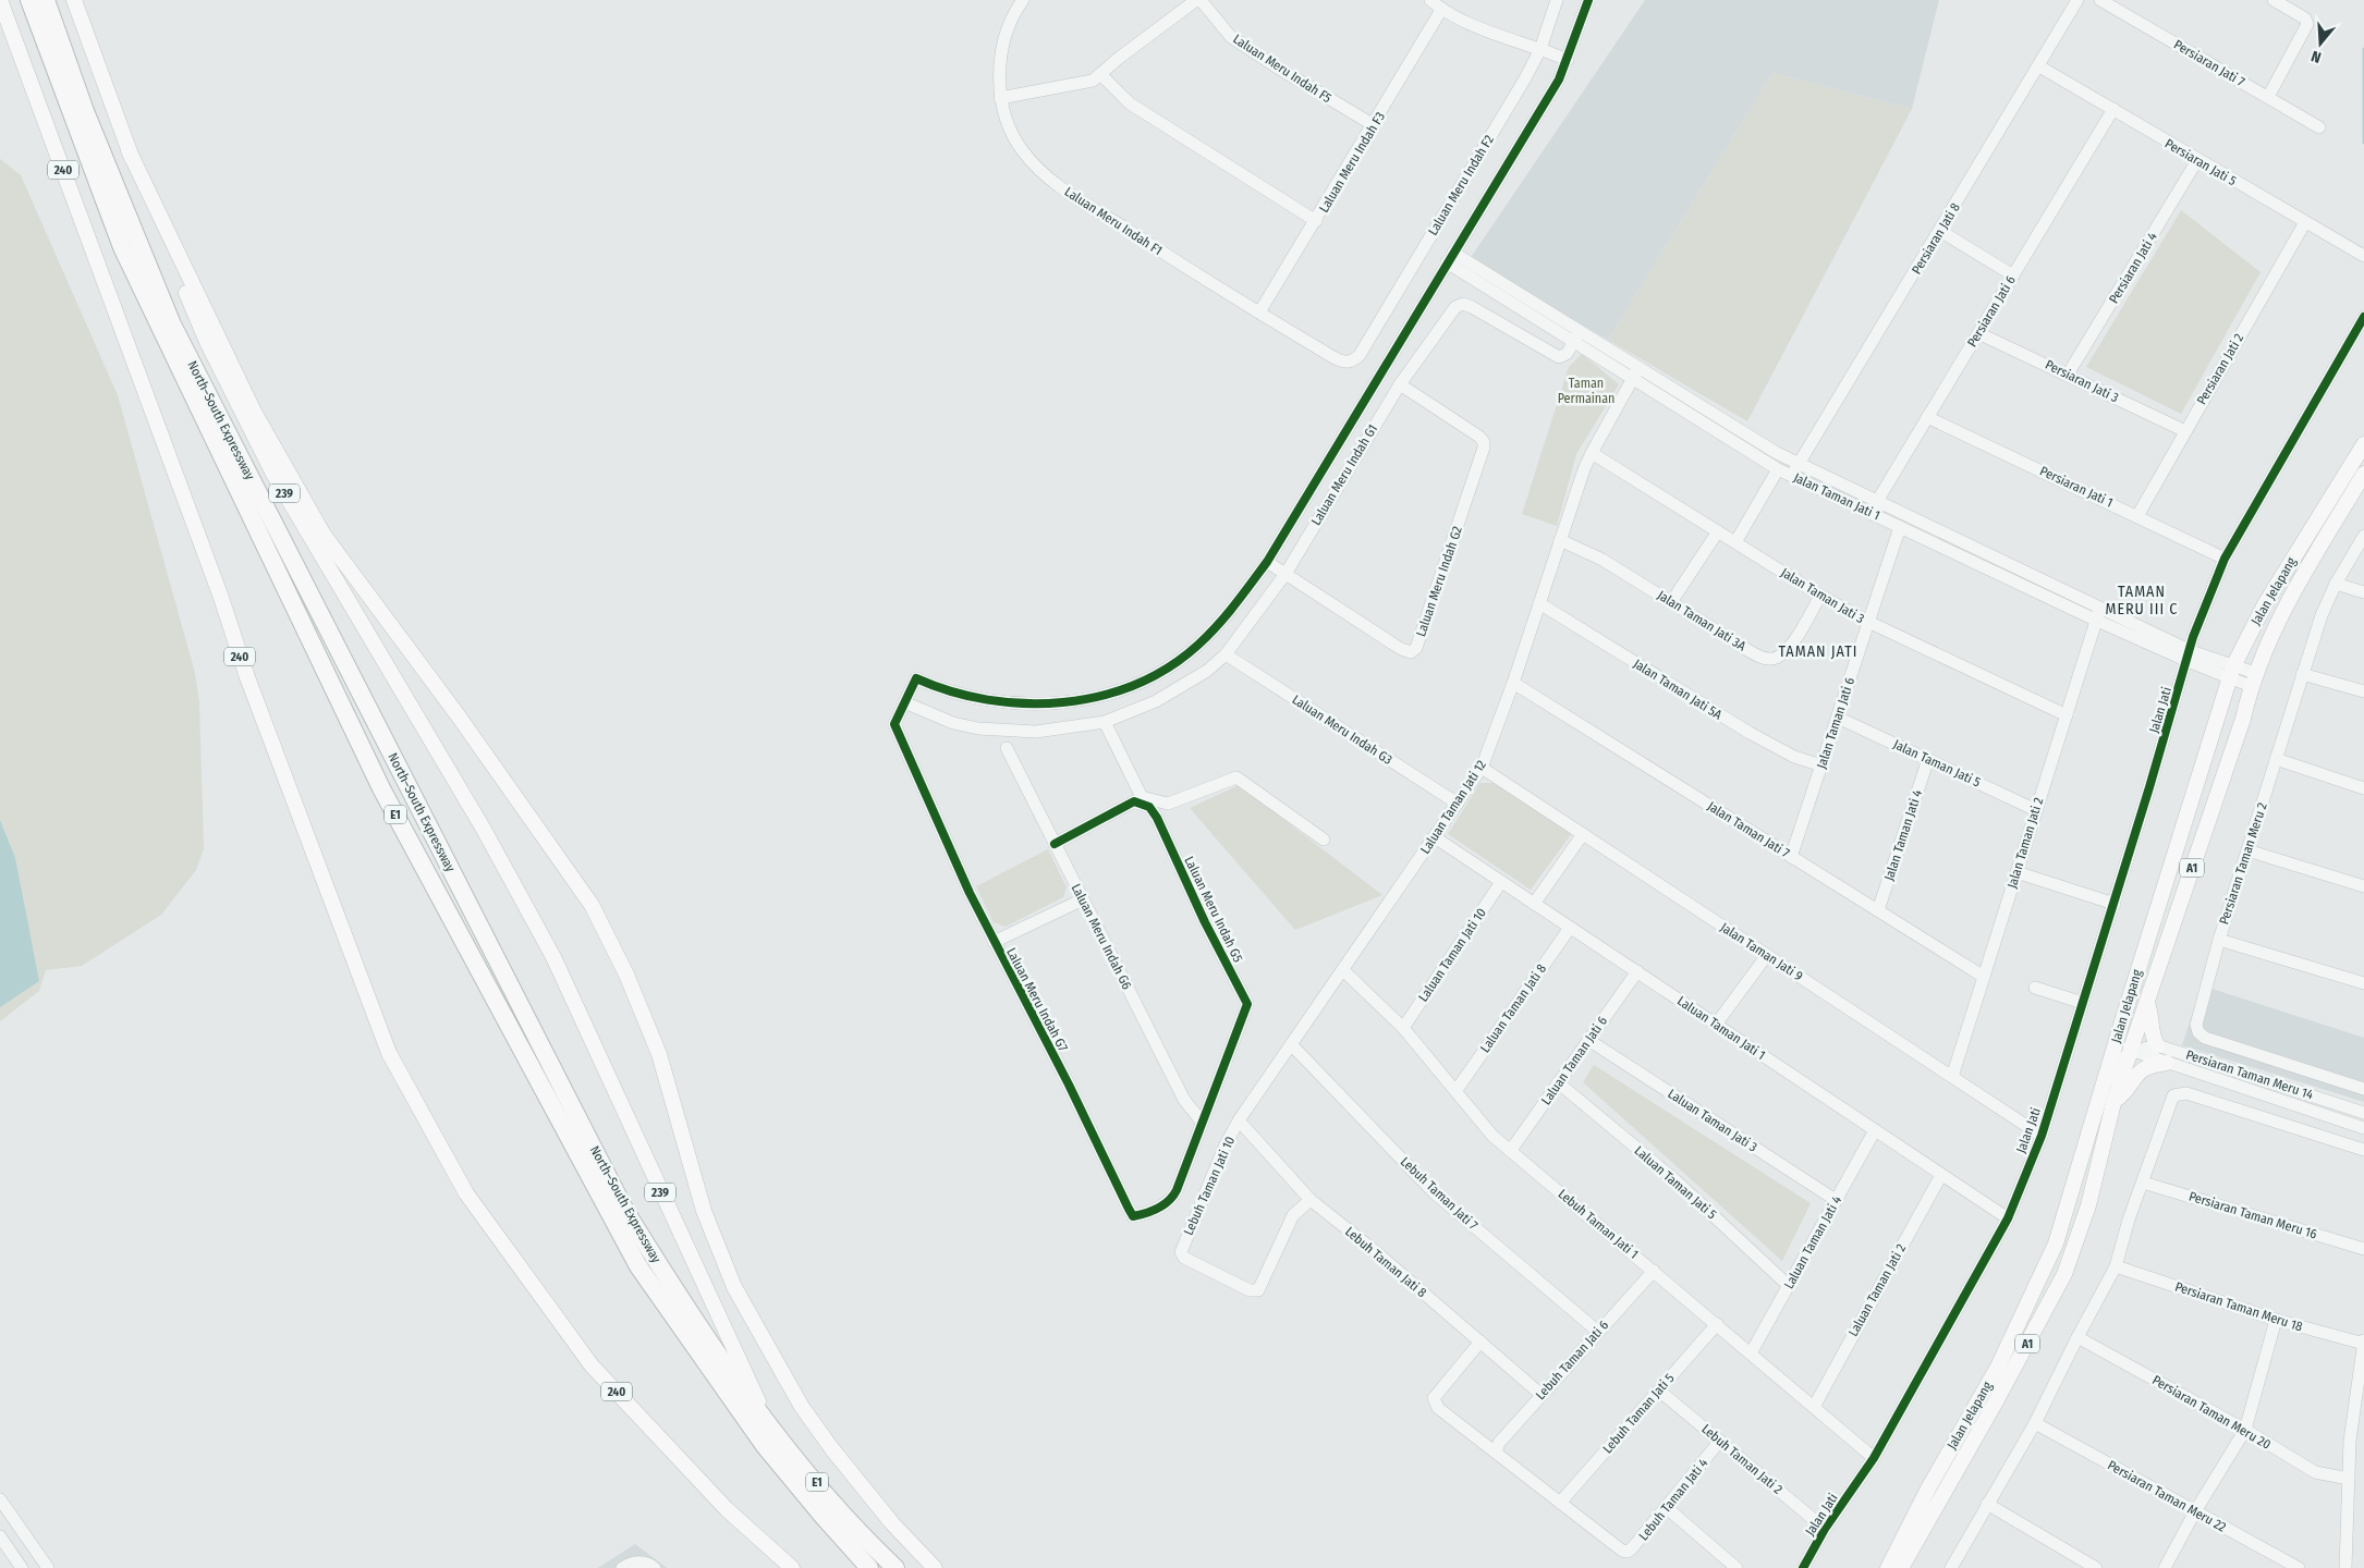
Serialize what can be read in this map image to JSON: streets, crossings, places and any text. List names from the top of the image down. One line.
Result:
{"streets":{"highway":["North–South Expressway","E1"],"main road":["240","239","Jalan Jelapang","A1"],"street":["Persiaran Jati 7","Laluan Meru Indah F5","Laluan Meru Indah F3","Persiaran Jati 5","Laluan Meru Indah F2","Laluan Meru Indah F1","Persiaran Jati 8","Persiaran Jati 4","Persiaran Jati 6","Persiaran Jati 2","Persiaran Jati 3","Laluan Meru Indah G1","Persiaran Jati 1","Jalan Taman Jati 1","Laluan Meru Indah G2","Jalan Taman Jati 3","Jalan Taman Jati 3A","Jalan Taman Jati 5A","Jalan Jati","Jalan Taman Jati 6","Laluan Meru Indah G3","Jalan Taman Jati 5","Laluan Taman Jati 12","Jalan Taman Jati 7","Jalan Taman Jati 4","Jalan Taman Jati 2","Persiaran Taman Meru 2","Laluan Meru Indah G5","Laluan Meru Indah G6","Jalan Taman Jati 9","Laluan Taman Jati 10","Laluan Meru Indah G7","Laluan Taman Jati 8","Laluan Taman Jati 1","Laluan Taman Jati 6","Persiaran Taman Meru 14","Laluan Taman Jati 3","Laluan Taman Jati 5","Lebuh Taman Jati 10","Lebuh Taman Jati 7","Persiaran Taman Meru 16","Lebuh Taman Jati 1","Laluan Taman Jati 4","Lebuh Taman Jati 8","Laluan Taman Jati 2","Persiaran Taman Meru 18","Lebuh Taman Jati 6","Persiaran Taman Meru 20","Lebuh Taman Jati 5","Lebuh Taman Jati 2","Persiaran Taman Meru 22","Lebuh Taman Jati 4"]},"crossings":[["Laluan Meru Indah F5","Laluan Meru Indah F3"],["Laluan Meru Indah F3","Laluan Meru Indah F1"],["Persiaran Jati 5","Persiaran Jati 8"],["Persiaran Jati 5","Persiaran Jati 4"],["Persiaran Jati 5","Persiaran Jati 6"],["Persiaran Jati 5","Persiaran Jati 2"],["Laluan Meru Indah F2","Laluan Meru Indah F1"],["Persiaran Jati 8","Jalan Taman Jati 1"],["Persiaran Jati 4","Persiaran Jati 3"],["Persiaran Jati 6","Persiaran Jati 3"],["Persiaran Jati 6","Persiaran Jati 1"],["Persiaran Jati 6","Jalan Taman Jati 1"],["Persiaran Jati 2","Persiaran Jati 3"],["Persiaran Jati 2","Persiaran Jati 1"],["North–South Expressway","239"],["Laluan Meru Indah G1","Jalan Taman Jati 1"],["Laluan Meru Indah G1","Laluan Meru Indah G2"],["Laluan Meru Indah G1","Laluan Meru Indah G3"],["Laluan Meru Indah G1","Laluan Meru Indah G7"],["Persiaran Jati 1","Jalan Jati"],["Jalan Taman Jati 1","Jalan Jelapang"],["Jalan Taman Jati 1","Jalan Jati"],["Jalan Taman Jati 1","Jalan Taman Jati 6"],["Jalan Taman Jati 1","Laluan Taman Jati 12"],["Jalan Taman Jati 1","Jalan Taman Jati 2"],["Laluan Meru Indah G2","Laluan Meru Indah G7"],["Jalan Jelapang","Persiaran Taman Meru 14"],["Jalan Taman Jati 3","Jalan Taman Jati 3A"],["Jalan Taman Jati 3","Jalan Taman Jati 6"],["Jalan Taman Jati 3","Laluan Taman Jati 12"],["Jalan Taman Jati 3","Jalan Taman Jati 2"],["Jalan Taman Jati 3A","Laluan Taman Jati 12"],["Jalan Taman Jati 5A","Jalan Taman Jati 6"],["Jalan Taman Jati 5A","Laluan Taman Jati 12"],["Jalan Jati","Jalan Taman Jati 9"],["Jalan Jati","Laluan Taman Jati 1"],["Jalan Jati","Lebuh Taman Jati 1"],["Jalan Jati","Lebuh Taman Jati 2"],["Jalan Taman Jati 6","Jalan Taman Jati 5"],["Jalan Taman Jati 6","Jalan Taman Jati 7"],["Laluan Meru Indah G3","Laluan Taman Jati 12"],["Jalan Taman Jati 5","Jalan Taman Jati 4"],["Jalan Taman Jati 5","Jalan Taman Jati 2"],["Laluan Taman Jati 12","Jalan Taman Jati 7"],["Laluan Taman Jati 12","Jalan Taman Jati 9"],["Laluan Taman Jati 12","Laluan Taman Jati 1"],["Laluan Taman Jati 12","Lebuh Taman Jati 10"],["Laluan Taman Jati 12","Lebuh Taman Jati 7"],["Laluan Taman Jati 12","Lebuh Taman Jati 1"],["Laluan Taman Jati 12","Lebuh Taman Jati 8"],["Jalan Taman Jati 7","Jalan Taman Jati 4"],["Jalan Taman Jati 7","Jalan Taman Jati 2"],["Jalan Taman Jati 2","Jalan Taman Jati 9"],["Laluan Meru Indah G5","Laluan Meru Indah G6"],["Laluan Meru Indah G5","Laluan Meru Indah G7"],["Laluan Meru Indah G6","Laluan Meru Indah G7"],["Laluan Taman Jati 10","Laluan Taman Jati 1"],["Laluan Taman Jati 10","Lebuh Taman Jati 1"],["Laluan Taman Jati 8","Laluan Taman Jati 1"],["Laluan Taman Jati 8","Lebuh Taman Jati 1"],["Laluan Taman Jati 1","Laluan Taman Jati 6"],["Laluan Taman Jati 1","Laluan Taman Jati 4"],["Laluan Taman Jati 1","Laluan Taman Jati 2"],["Laluan Taman Jati 6","Laluan Taman Jati 3"],["Laluan Taman Jati 6","Laluan Taman Jati 5"],["Laluan Taman Jati 6","Lebuh Taman Jati 1"],["Laluan Taman Jati 3","Laluan Taman Jati 4"],["Laluan Taman Jati 5","Laluan Taman Jati 4"],["Lebuh Taman Jati 10","Lebuh Taman Jati 8"],["Lebuh Taman Jati 7","Lebuh Taman Jati 6"],["Lebuh Taman Jati 1","Laluan Taman Jati 4"],["Lebuh Taman Jati 1","Laluan Taman Jati 2"],["Lebuh Taman Jati 1","Lebuh Taman Jati 6"],["Lebuh Taman Jati 1","Lebuh Taman Jati 5"],["Lebuh Taman Jati 8","Lebuh Taman Jati 6"],["Lebuh Taman Jati 5","Lebuh Taman Jati 2"],["Lebuh Taman Jati 5","Lebuh Taman Jati 4"],["Lebuh Taman Jati 2","Lebuh Taman Jati 4"]],"districts":["TAMAN MERU III C","TAMAN JATI"],"parks":["Taman Permainan"],"north":"bottom"}
